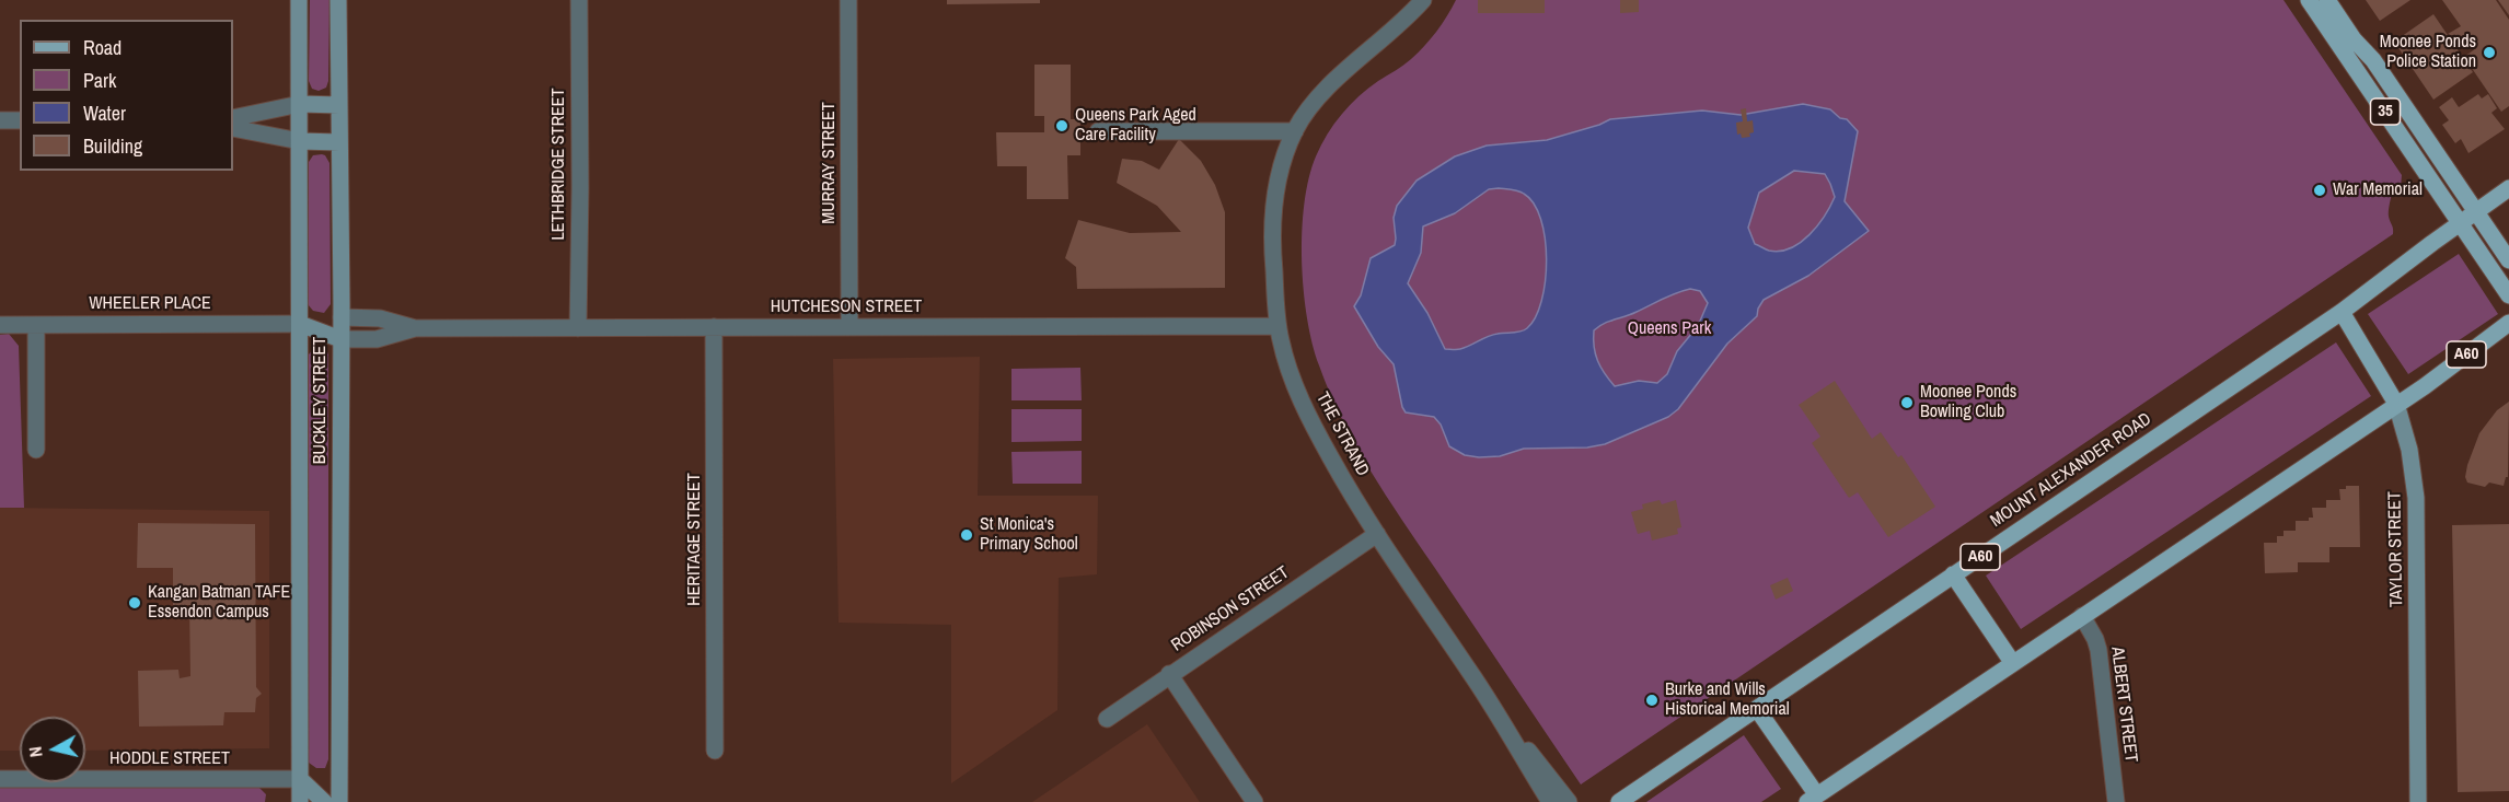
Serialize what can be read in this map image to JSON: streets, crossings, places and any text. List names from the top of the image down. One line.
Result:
{"streets":{"main road":["35","A60","BUCKLEY STREET","MOUNT ALEXANDER ROAD","TAYLOR STREET"],"street":["MURRAY STREET","LETHBRIDGE STREET","WHEELER PLACE","HUTCHESON STREET","THE STRAND","HERITAGE STREET","ROBINSON STREET","ALBERT STREET","HODDLE STREET"]},"crossings":[["35","MOUNT ALEXANDER ROAD"],["MURRAY STREET","HUTCHESON STREET"],["LETHBRIDGE STREET","HUTCHESON STREET"],["WHEELER PLACE","BUCKLEY STREET"],["HUTCHESON STREET","BUCKLEY STREET"],["HUTCHESON STREET","THE STRAND"],["HUTCHESON STREET","HERITAGE STREET"],["A60","TAYLOR STREET"],["A60","ALBERT STREET"],["BUCKLEY STREET","HODDLE STREET"],["THE STRAND","ROBINSON STREET"],["MOUNT ALEXANDER ROAD","TAYLOR STREET"]],"parks":["Queens Park"],"places":["Moonee Ponds Police Station","Queens Park Aged Care Facility","War Memorial","Moonee Ponds Bowling Club","St Monica's Primary School","Kangan Batman TAFE Essendon Campus","Burke and Wills Historical Memorial"],"legend":["Road","Park","Water","Building"],"north":"left"}
